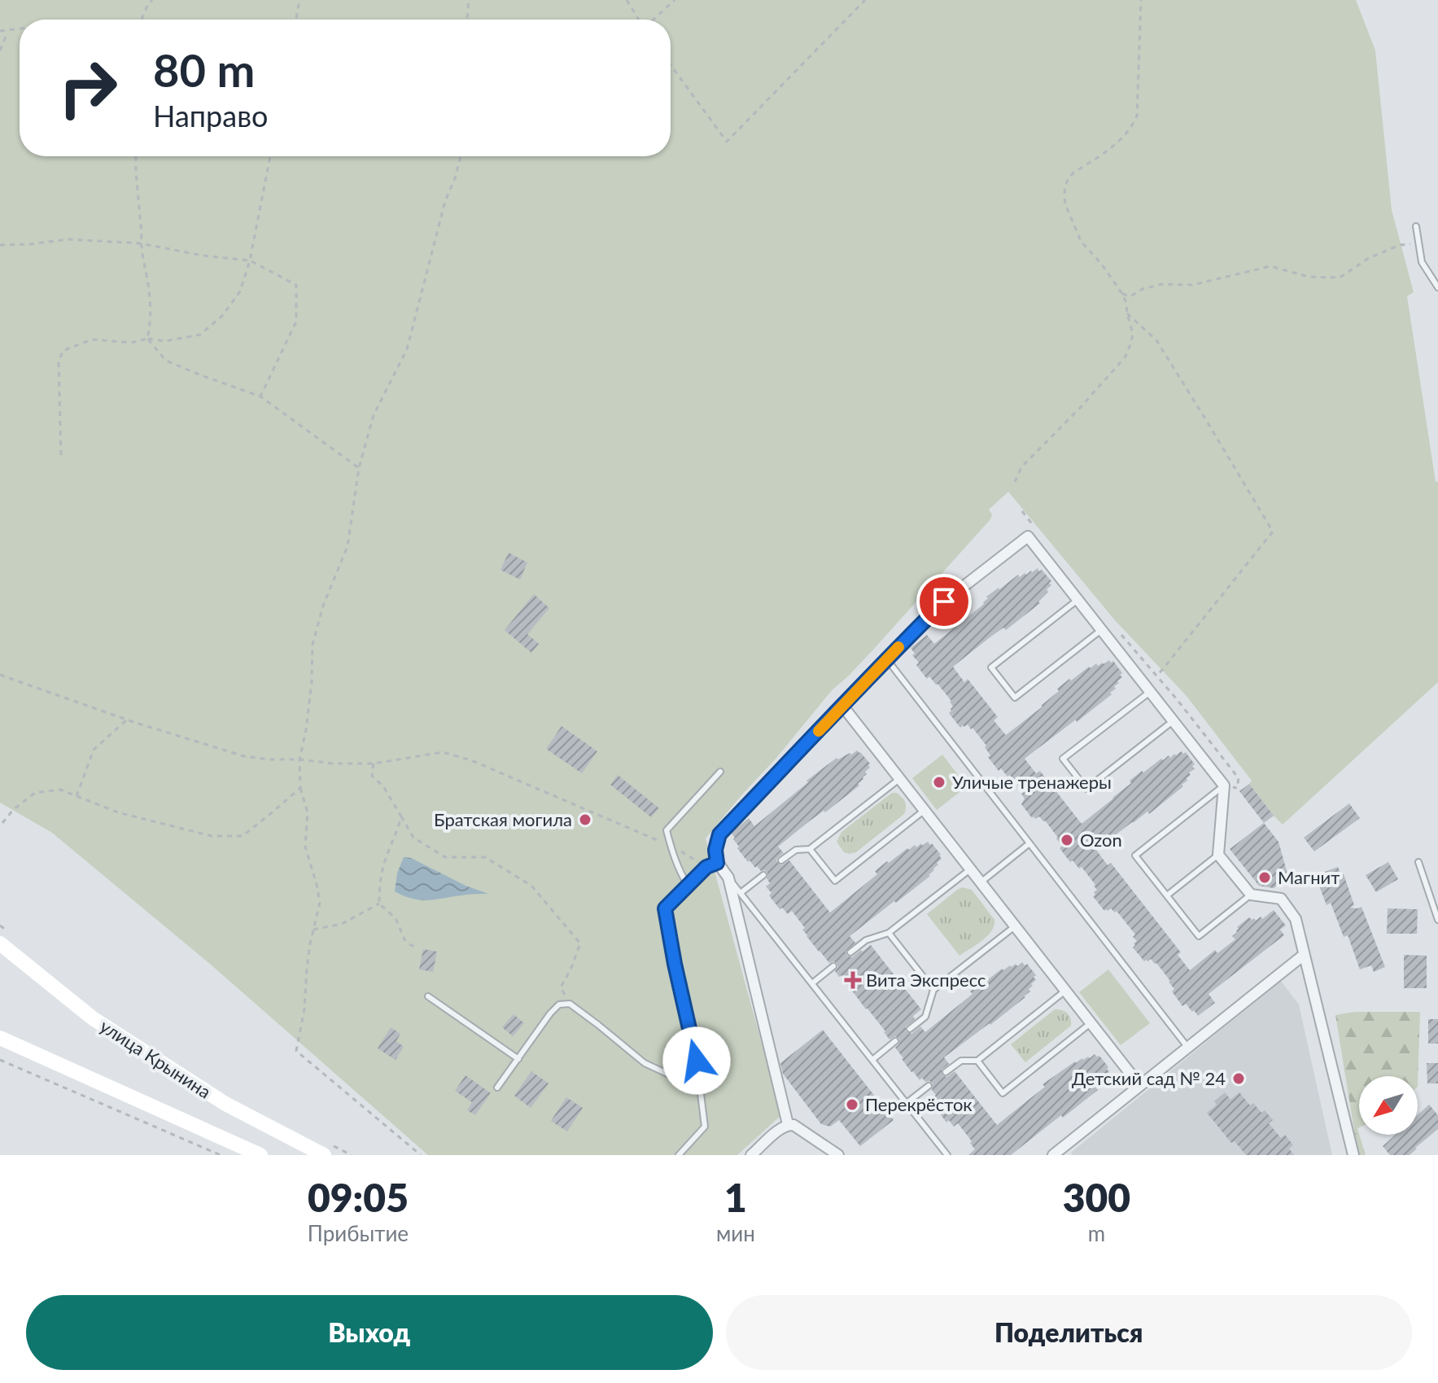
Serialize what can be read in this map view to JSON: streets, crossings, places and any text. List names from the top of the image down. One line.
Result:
{"streets":{"main road":["улица Крынина"]},"places":{"other":["Уличые тренажеры","Братская могила","Ozon","Магнит","Детский сад № 24","Перекрёсток"],"health":["Вита Экспресс"]},"north":"bottom left","page":{"turn":["80 m","Направо"],"eta":["09:05","Прибытие","1","мин","300","m"],"buttons":["Выход","Поделиться"]}}
